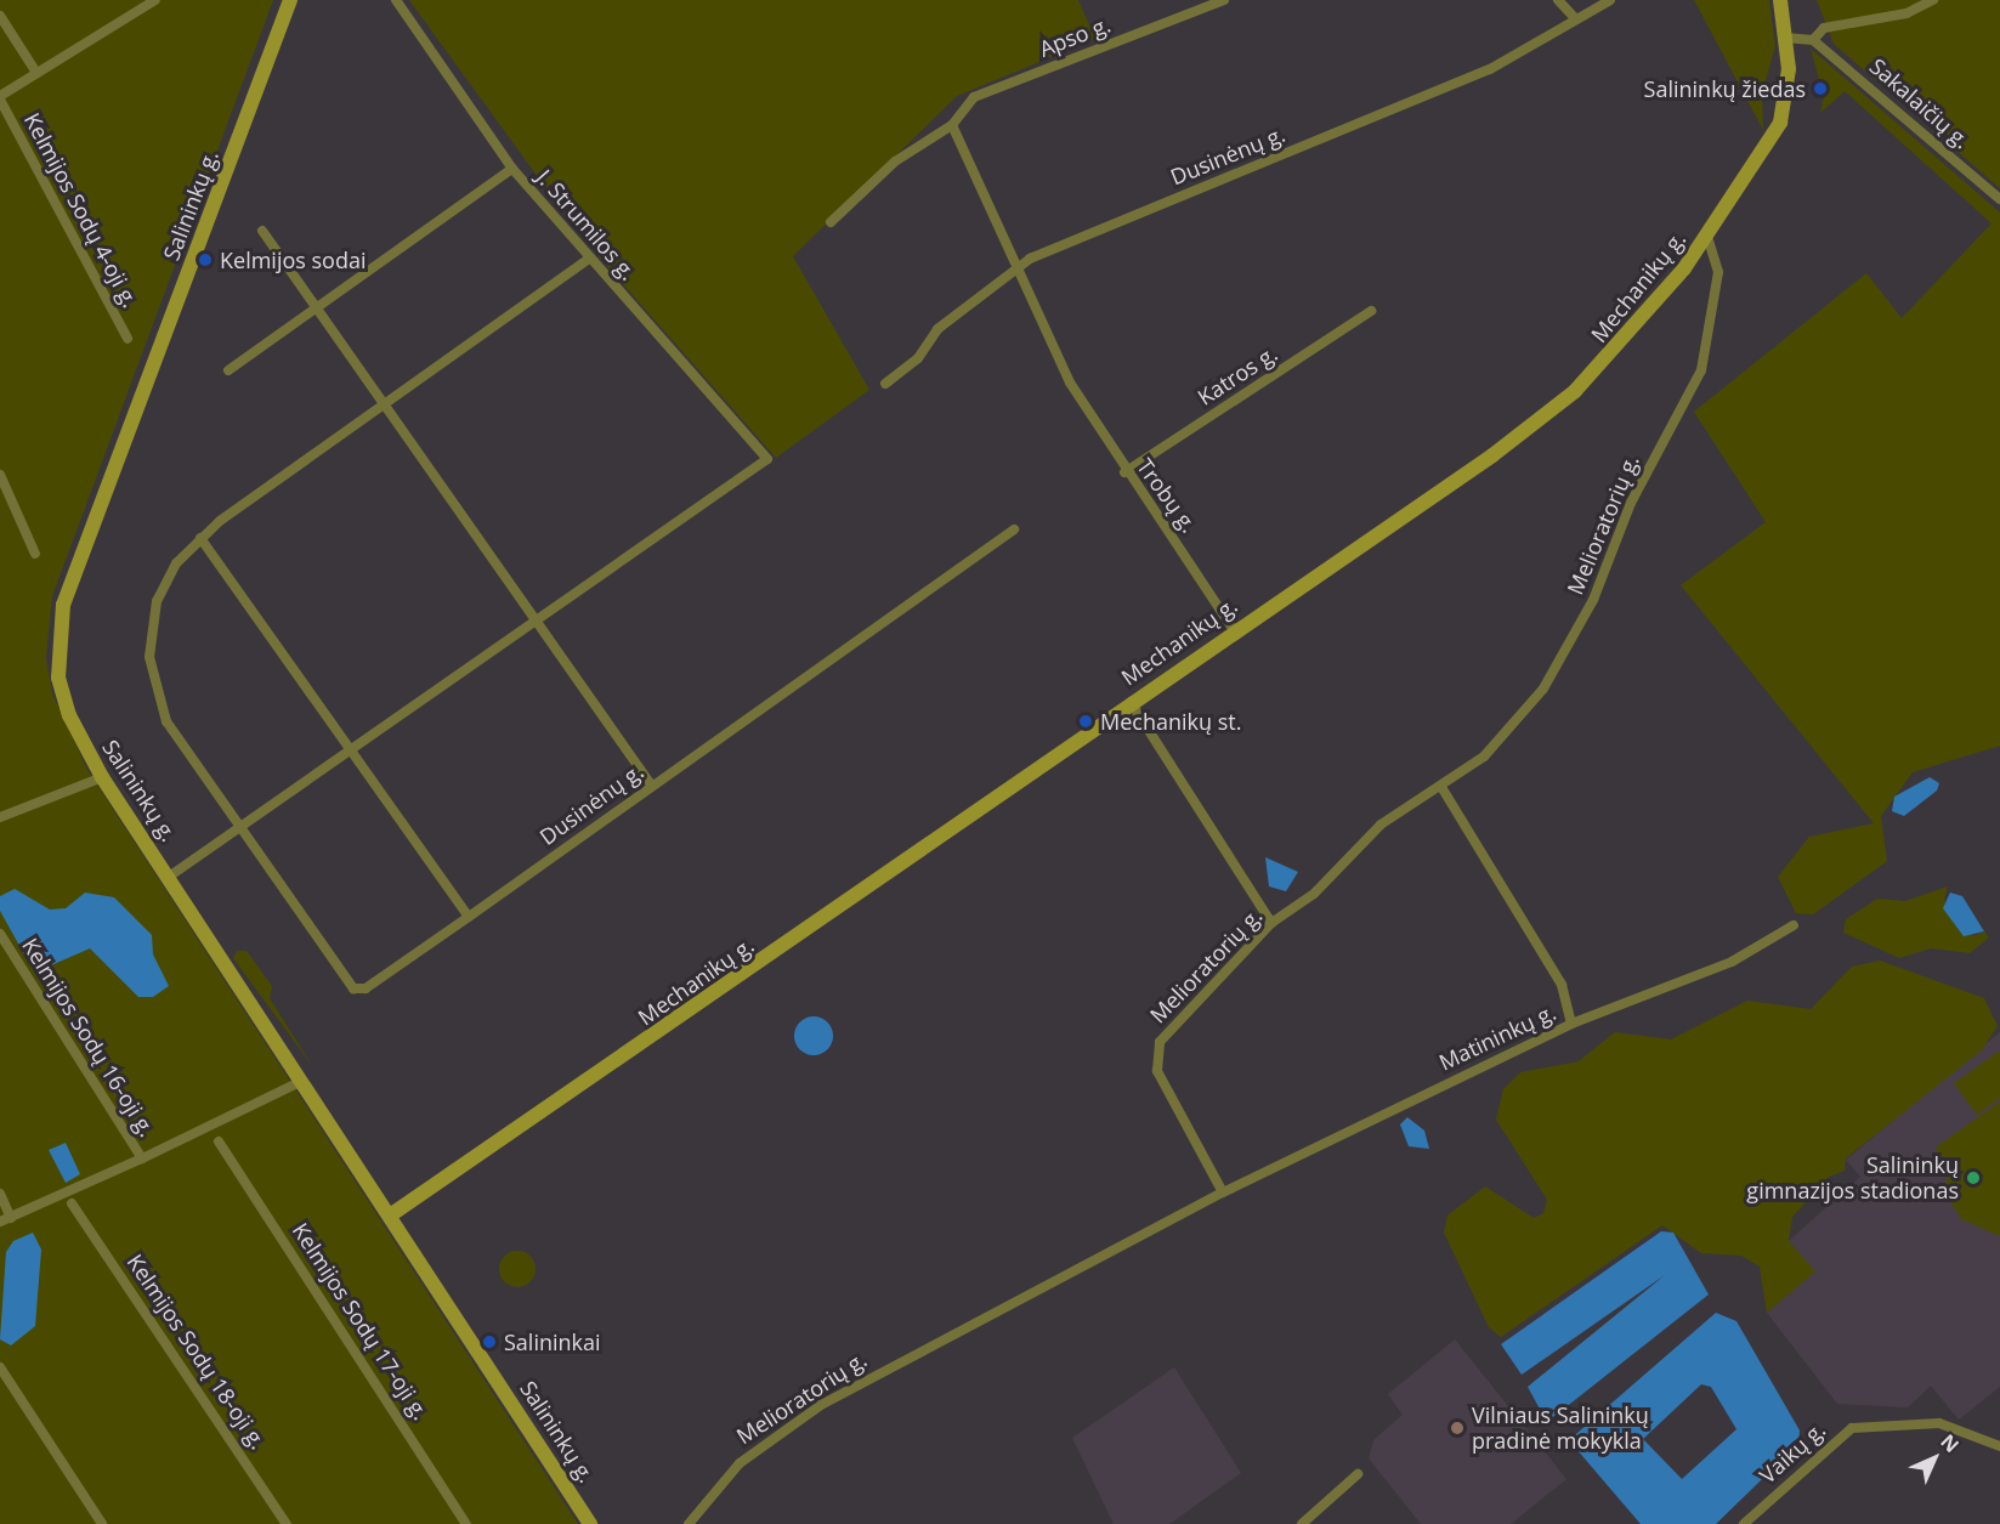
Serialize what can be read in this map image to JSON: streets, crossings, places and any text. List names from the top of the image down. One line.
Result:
{"streets":{"main road":["Salininkų g.","Mechanikų g."],"street":["Apso g.","Sakalaičių g.","Dusinėnų g.","Kelmijos Sodų 4-oji g.","J. Strumilos g.","Katros g.","Trobų g.","Melioratorių g.","Kelmijos Sodų 16-oji g.","Matininkų g.","Kelmijos Sodų 17-oji g.","Kelmijos Sodų 18-oji g.","Vaikų g."]},"crossings":[["Dusinėnų g.","J. Strumilos g."],["Dusinėnų g.","Trobų g."],["Salininkų g.","Mechanikų g."],["Salininkų g.","Kelmijos Sodų 16-oji g."],["Mechanikų g.","Trobų g."],["Mechanikų g.","Melioratorių g."],["Katros g.","Trobų g."],["Melioratorių g.","Matininkų g."]],"places":["Salininkų žiedas","Kelmijos sodai","Mechanikų st.","Salininkų gimnazijos stadionas","Salininkai","Vilniaus Salininkų pradinė mokykla"],"north":"top right"}
